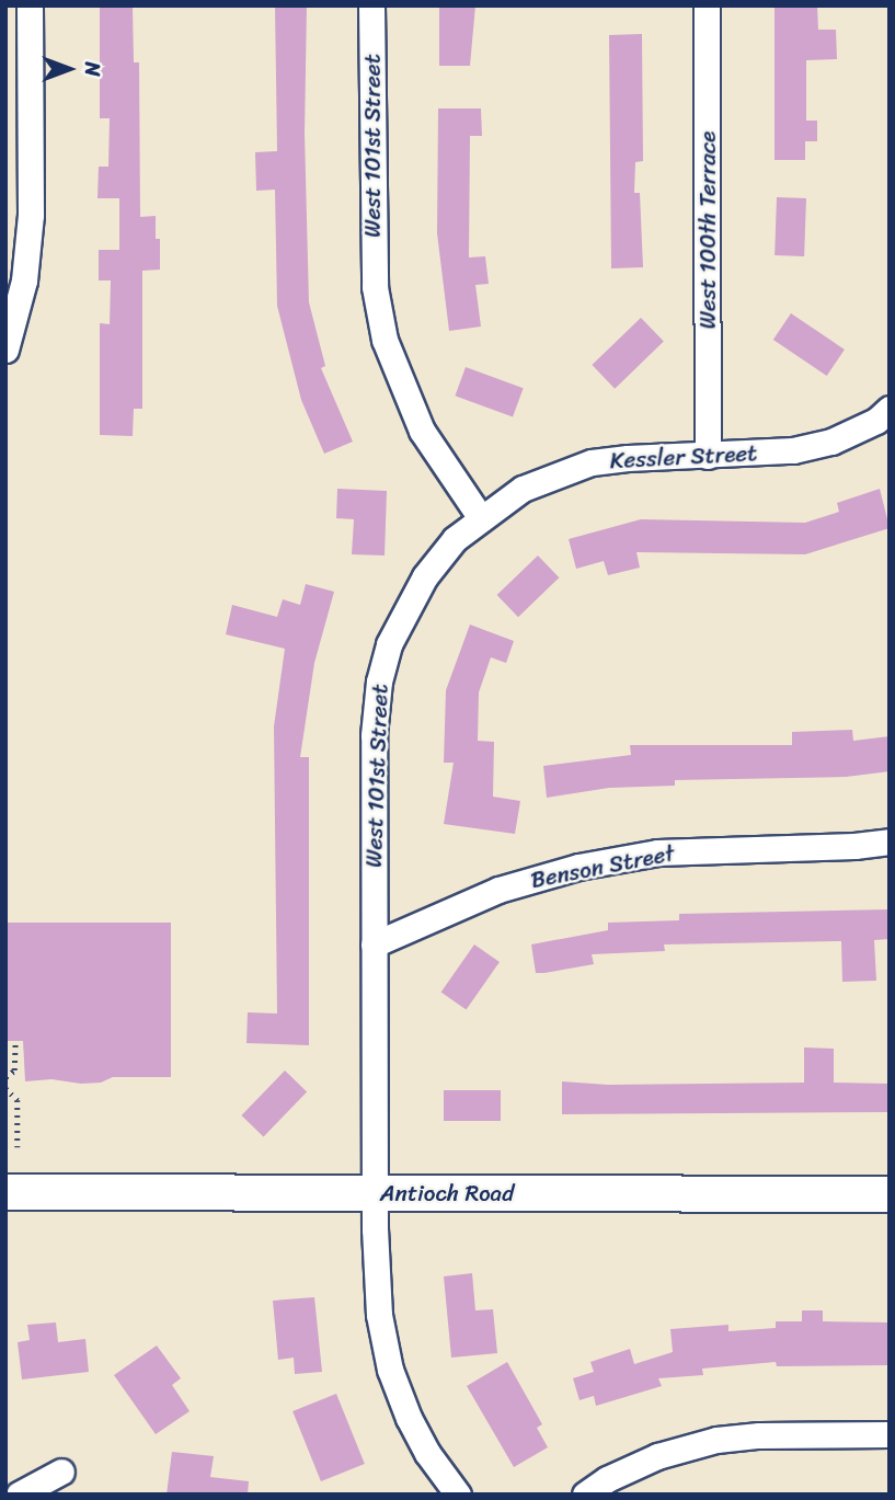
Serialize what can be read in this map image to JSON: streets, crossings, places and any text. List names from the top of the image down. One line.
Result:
{"streets":{"main road":["Antioch Road"],"street":["West 101st Street","West 100th Terrace","Kessler Street","Benson Street"]},"crossings":[["West 101st Street","Kessler Street"],["West 101st Street","Benson Street"],["West 101st Street","Antioch Road"],["West 100th Terrace","Kessler Street"]],"north":"right"}
